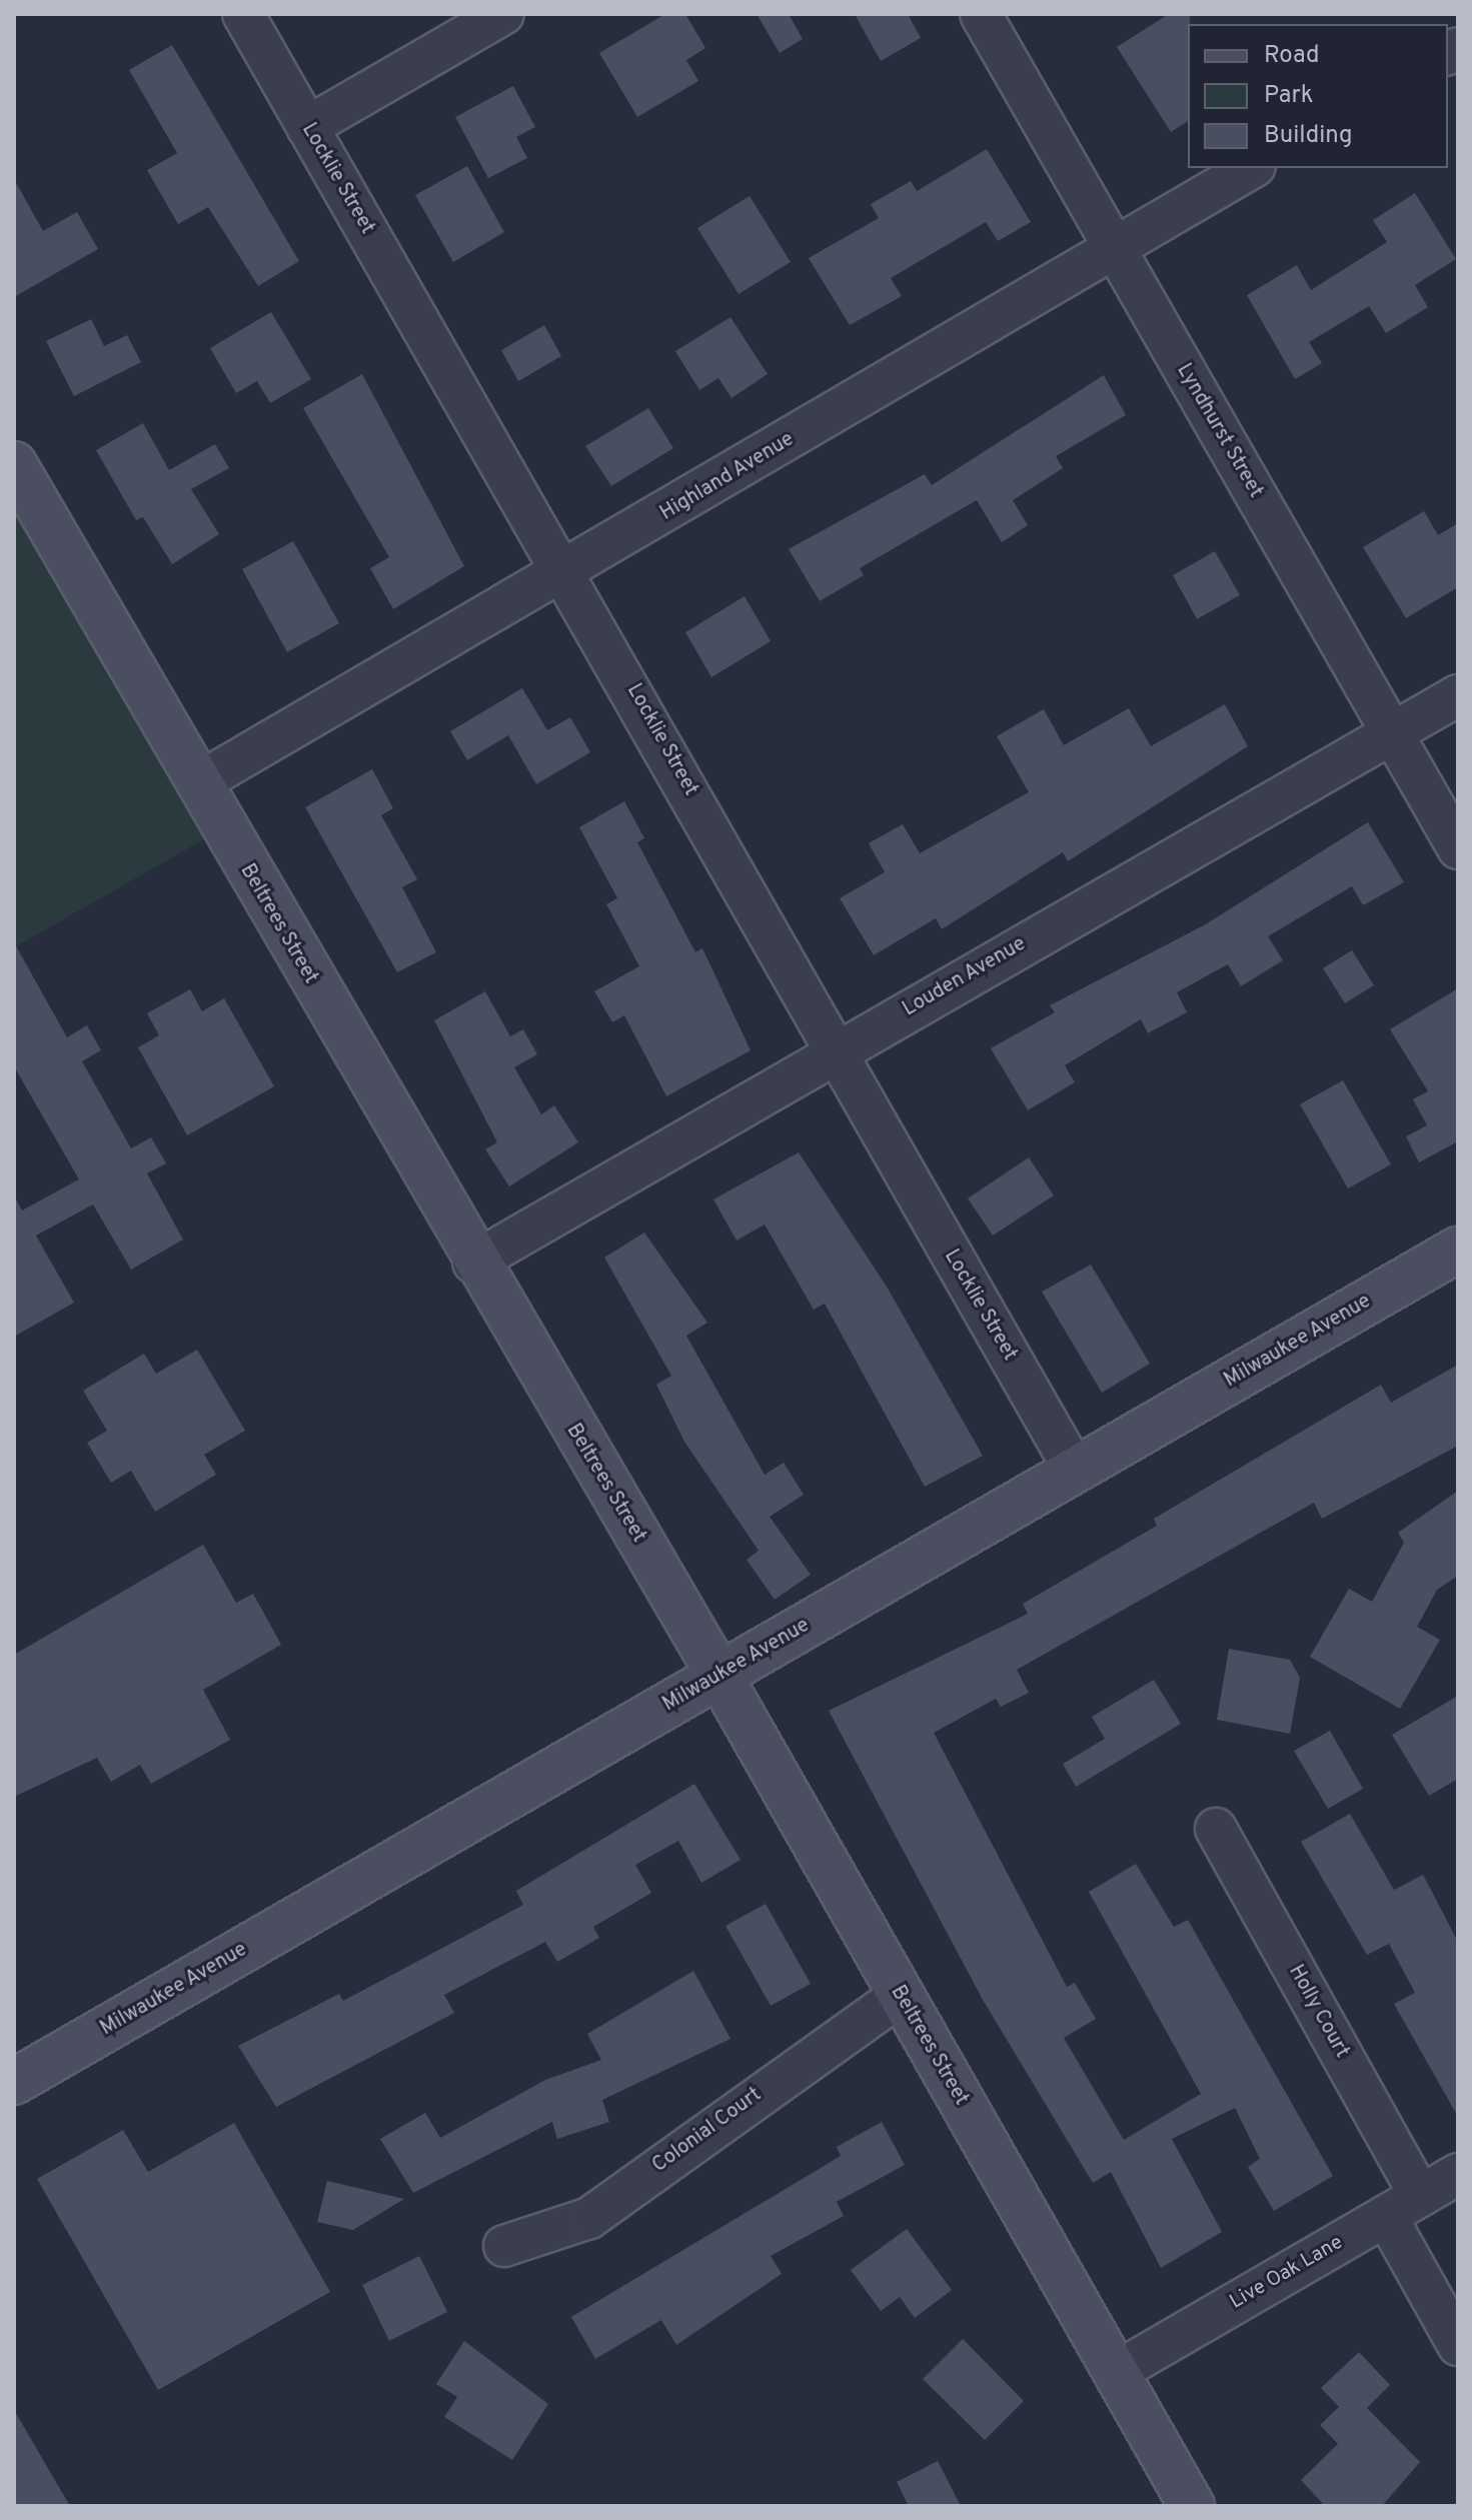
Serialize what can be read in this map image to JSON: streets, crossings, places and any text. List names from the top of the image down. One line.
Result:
{"streets":{"street":["Locklie Street","Lyndhurst Street","Highland Avenue","Beltrees Street","Louden Avenue","Milwaukee Avenue","Holly Court","Colonial Court","Live Oak Lane"]},"crossings":[["Locklie Street","Highland Avenue"],["Locklie Street","Louden Avenue"],["Locklie Street","Milwaukee Avenue"],["Lyndhurst Street","Highland Avenue"],["Lyndhurst Street","Louden Avenue"],["Highland Avenue","Beltrees Street"],["Beltrees Street","Louden Avenue"],["Beltrees Street","Milwaukee Avenue"],["Beltrees Street","Colonial Court"],["Beltrees Street","Live Oak Lane"],["Holly Court","Live Oak Lane"]],"legend":["Road","Park","Building"]}
